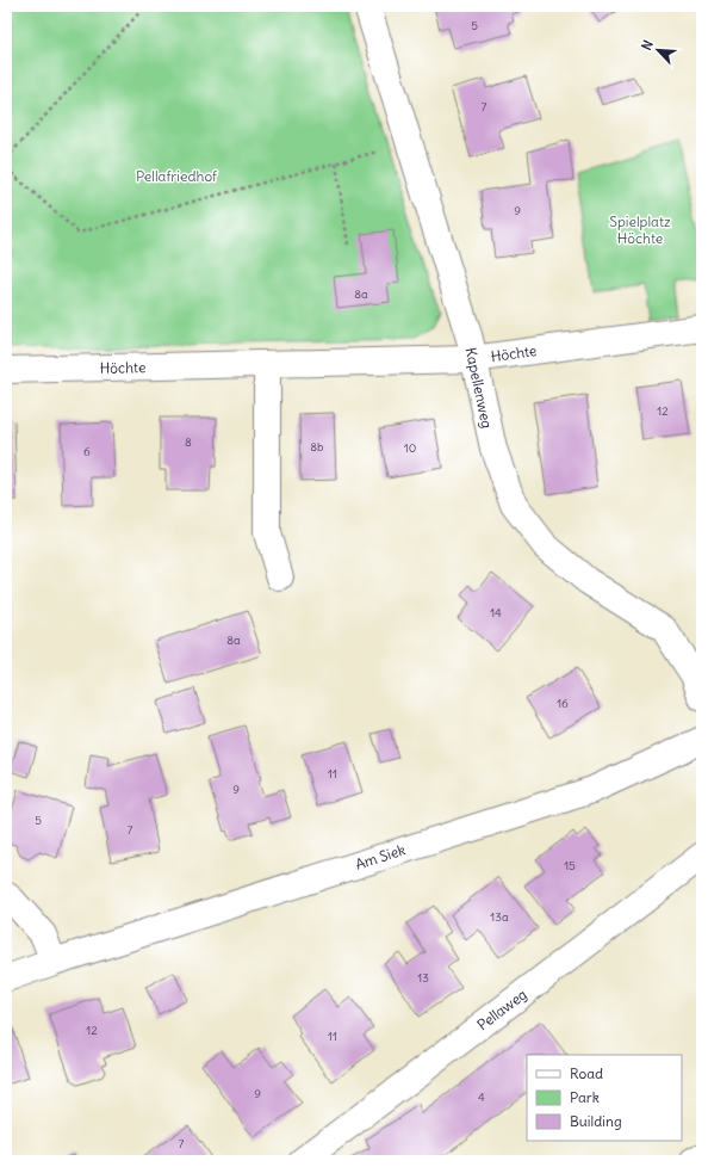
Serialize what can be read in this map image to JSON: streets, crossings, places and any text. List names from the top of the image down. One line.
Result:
{"streets":{"street":["Höchte","Kapellenweg","Am Siek","Pellaweg"]},"crossings":[["Höchte","Kapellenweg"]],"parks":["Pellafriedhof","Spielplatz Höchte"],"house_numbers":["5","7","9","8a","12","8","8b","10","6","14","8a","16","11","9","5","7","15","13a","13","12","11","9","4","7"],"legend":["Road","Park","Building"],"north":"top left"}
